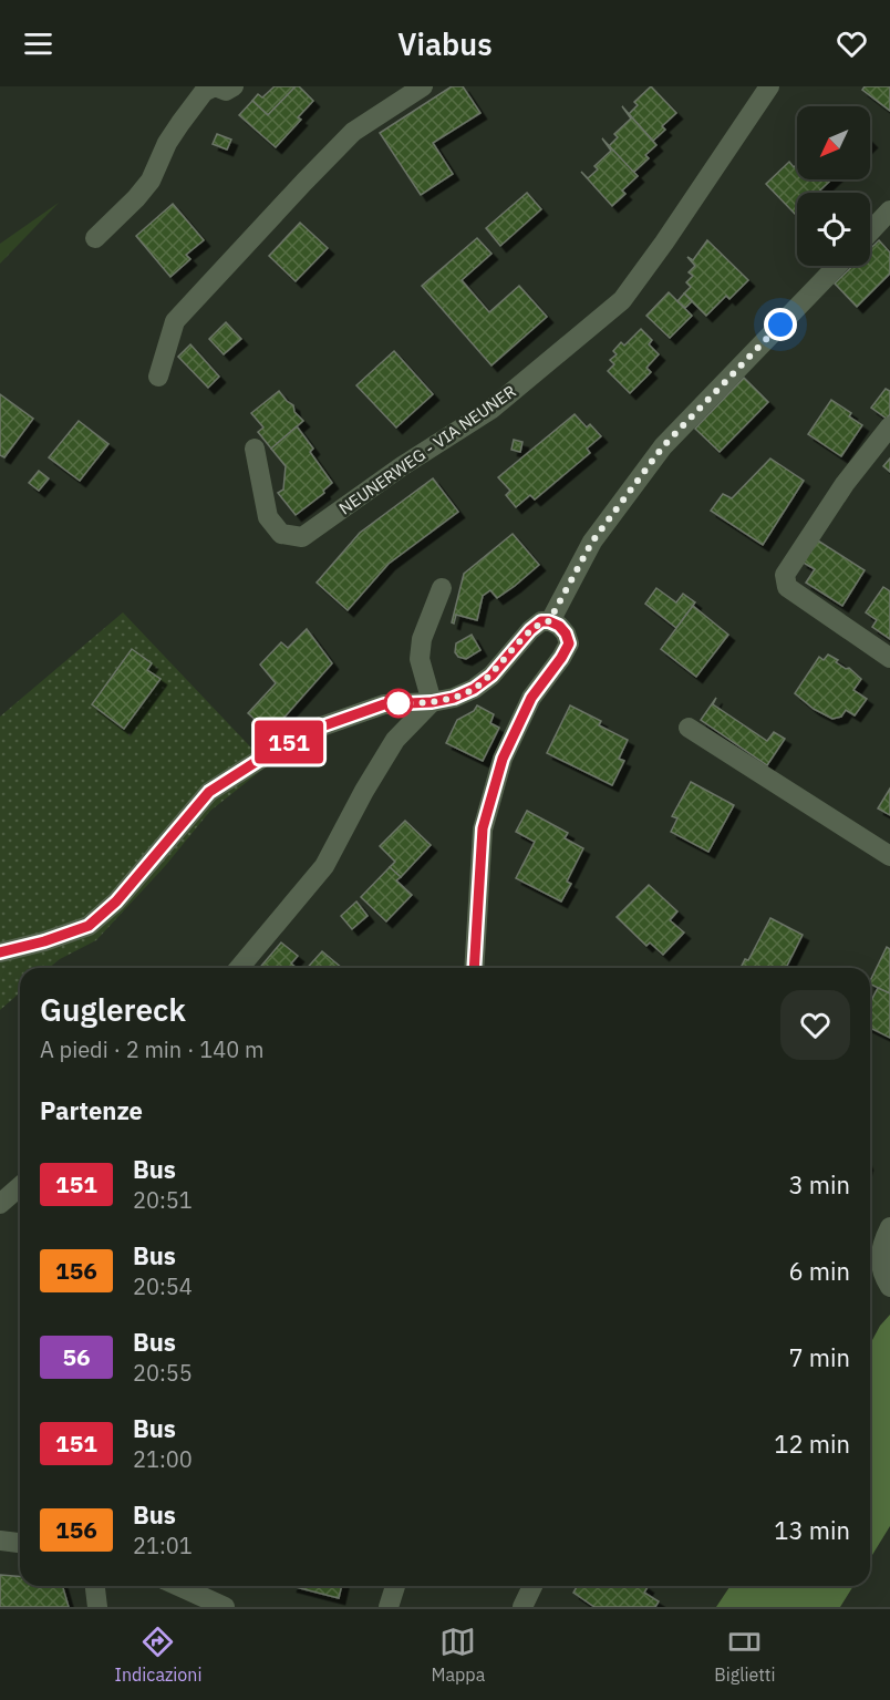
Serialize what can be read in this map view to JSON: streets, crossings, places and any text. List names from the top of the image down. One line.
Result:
{"streets":{"street":["NEUNERWEG - VIA NEUNER"]},"lines":["bus line 151"],"north":"bottom left","page":{"header":"Viabus","on_map":"151","heading":[["Guglereck","A piedi · 2 min · 140 m"],"Partenze"],"list":[{"mark":"151","name":"Bus","note":"20:51","value":"3 min"},{"mark":"156","name":"Bus","note":"20:54","value":"6 min"},{"mark":"56","name":"Bus","note":"20:55","value":"7 min"},{"mark":"151","name":"Bus","note":"21:00","value":"12 min"},{"mark":"156","name":"Bus","note":"21:01","value":"13 min"}],"tabs":["Indicazioni","Mappa","Biglietti"]}}
